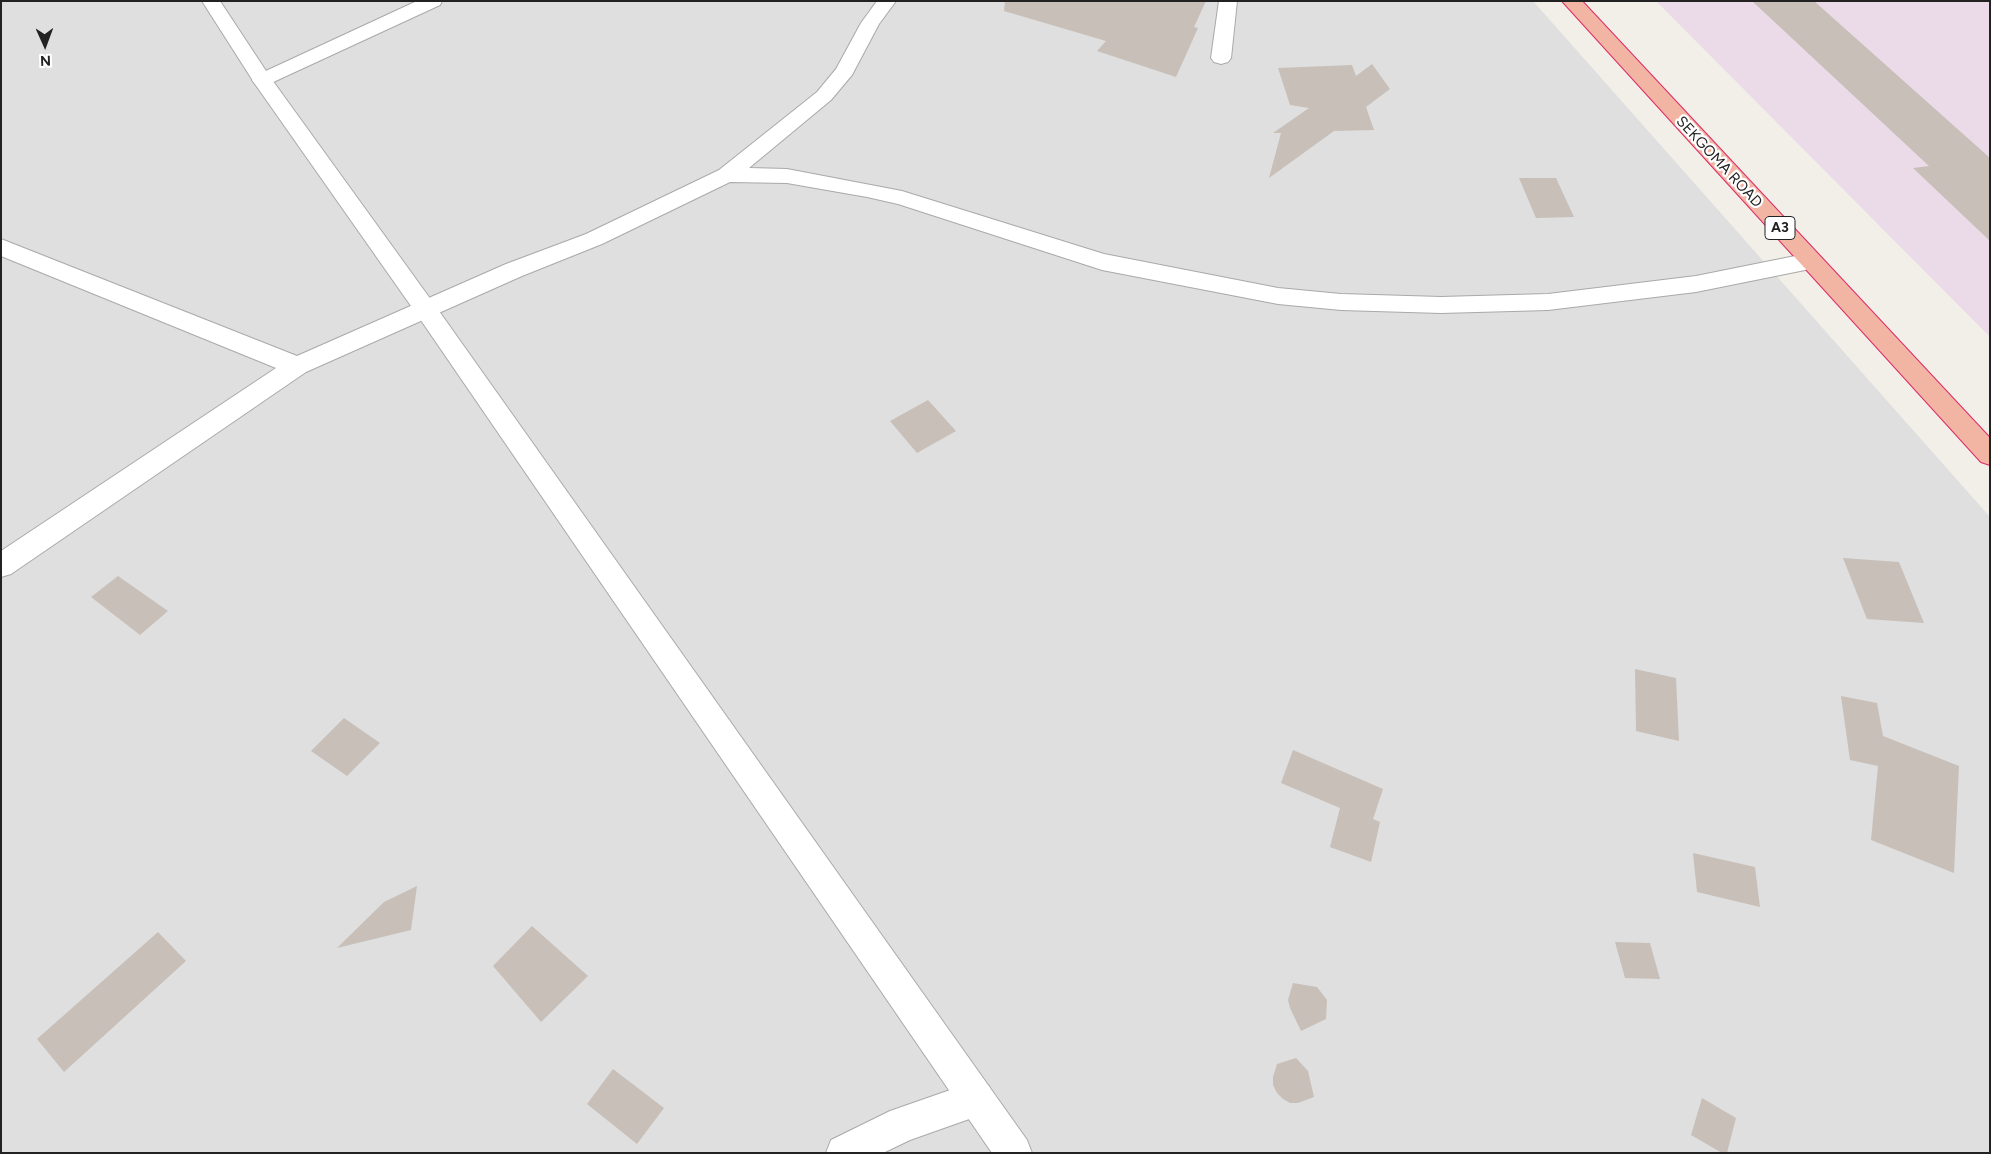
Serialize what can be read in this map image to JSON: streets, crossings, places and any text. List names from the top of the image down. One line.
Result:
{"streets":{"highway":["SEKGOMA ROAD","A3"]},"north":"bottom"}
